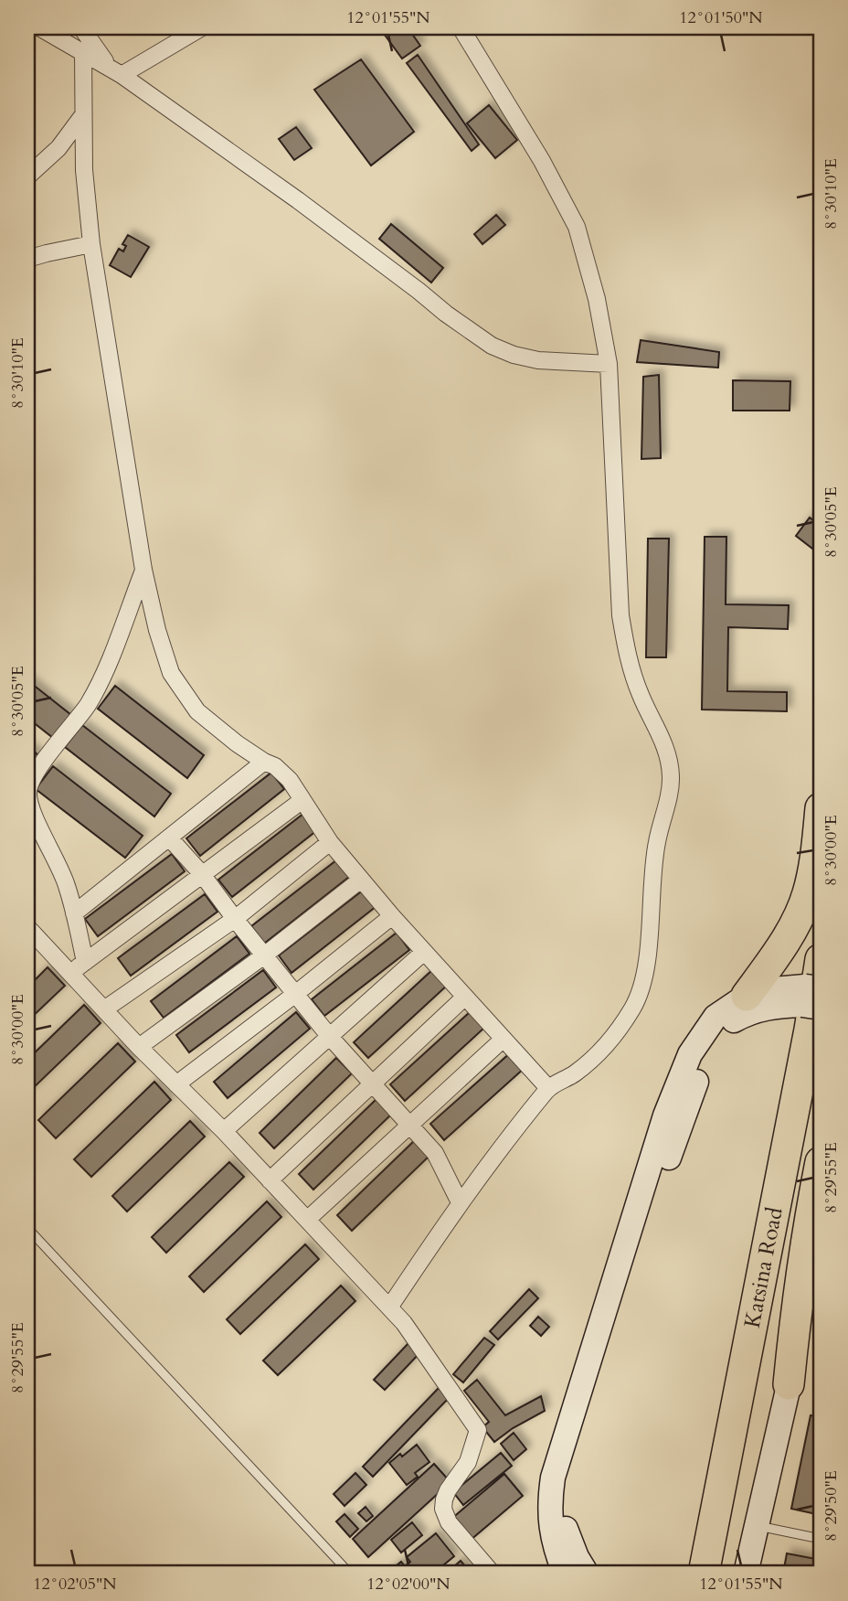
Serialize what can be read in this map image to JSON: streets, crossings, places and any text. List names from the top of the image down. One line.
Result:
{"streets":{"highway":["Katsina Road"]},"coordinates":["12°01'55\"N","12°01'50\"N","8°30'10\"E","8°30'05\"E","8°30'00\"E","8°29'55\"E","8°29'50\"E","12°02'05\"N","12°02'00\"N"]}
